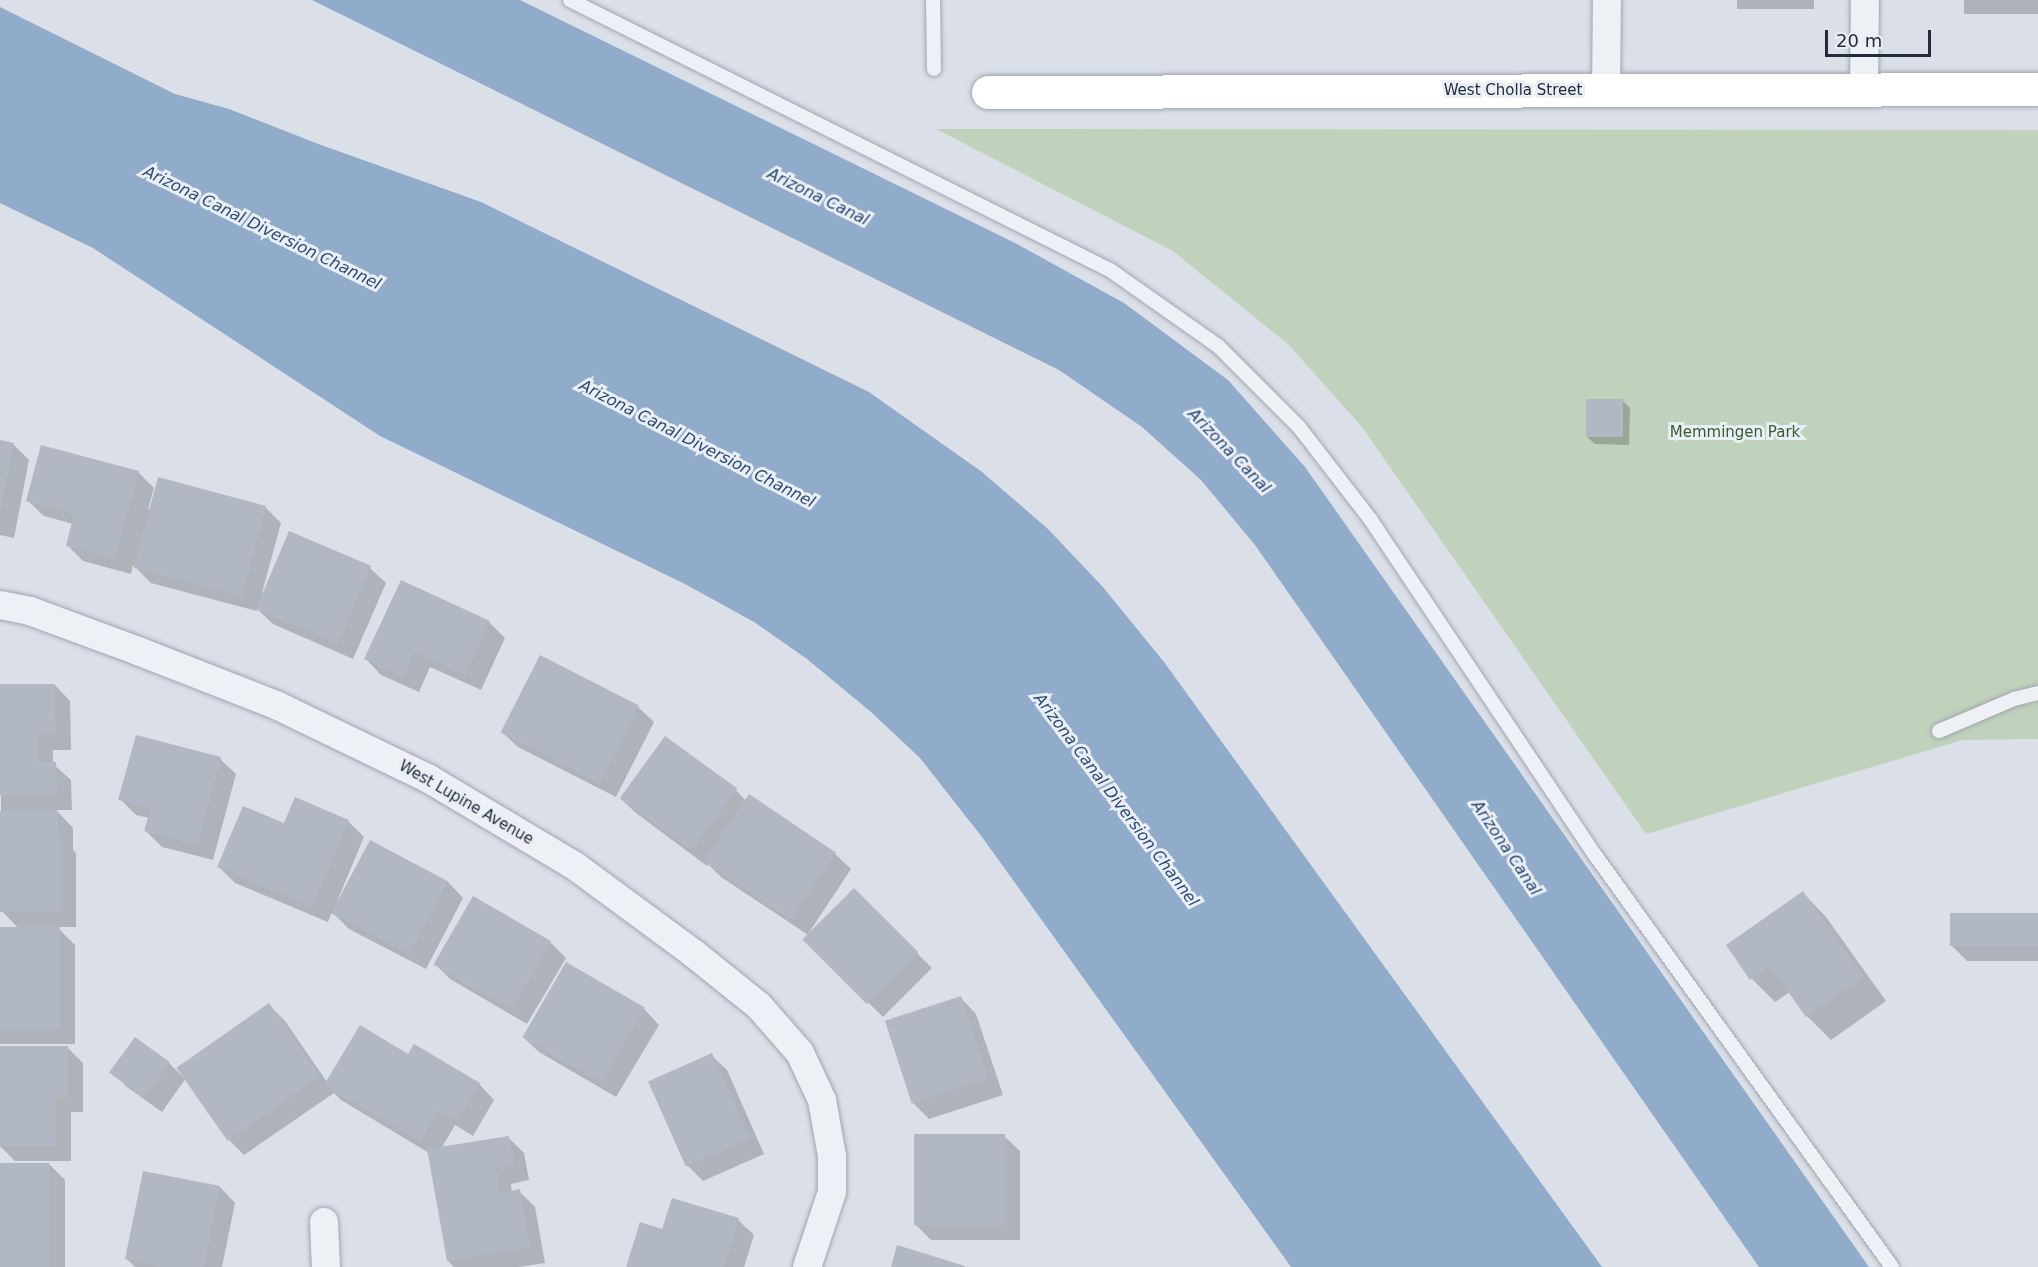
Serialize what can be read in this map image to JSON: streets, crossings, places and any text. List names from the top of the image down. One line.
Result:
{"streets":{"street":["West Cholla Street","West Lupine Avenue"]},"water":["Arizona Canal","Arizona Canal Diversion Channel"],"parks":["Memmingen Park"],"scale_bar":"20 m"}
